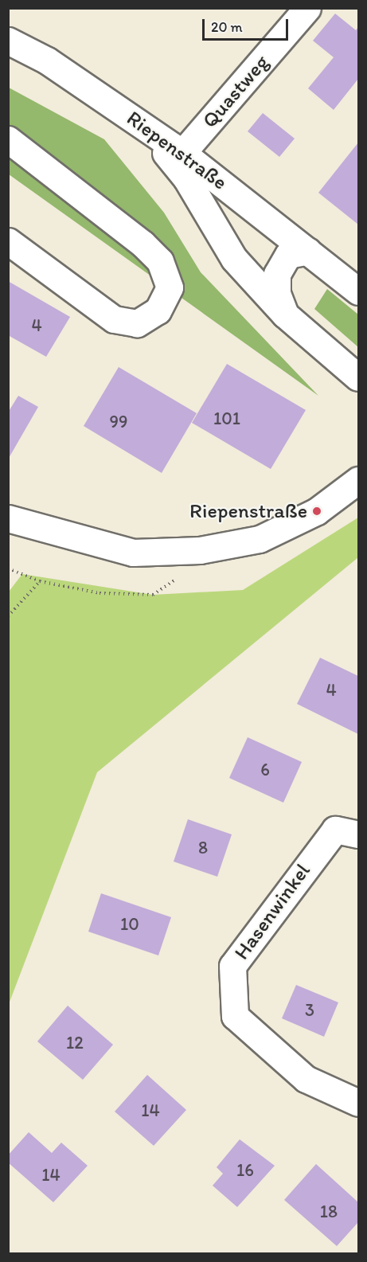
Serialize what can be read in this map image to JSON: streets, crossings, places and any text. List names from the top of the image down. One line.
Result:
{"streets":{"street":["Quastweg","Riepenstraße","Hasenwinkel"]},"crossings":[["Quastweg","Riepenstraße"]],"places":["Riepenstraße"],"house_numbers":["4","101","99","4","6","8","10","3","12","14","16","14","18"],"scale_bar":"20 m"}
